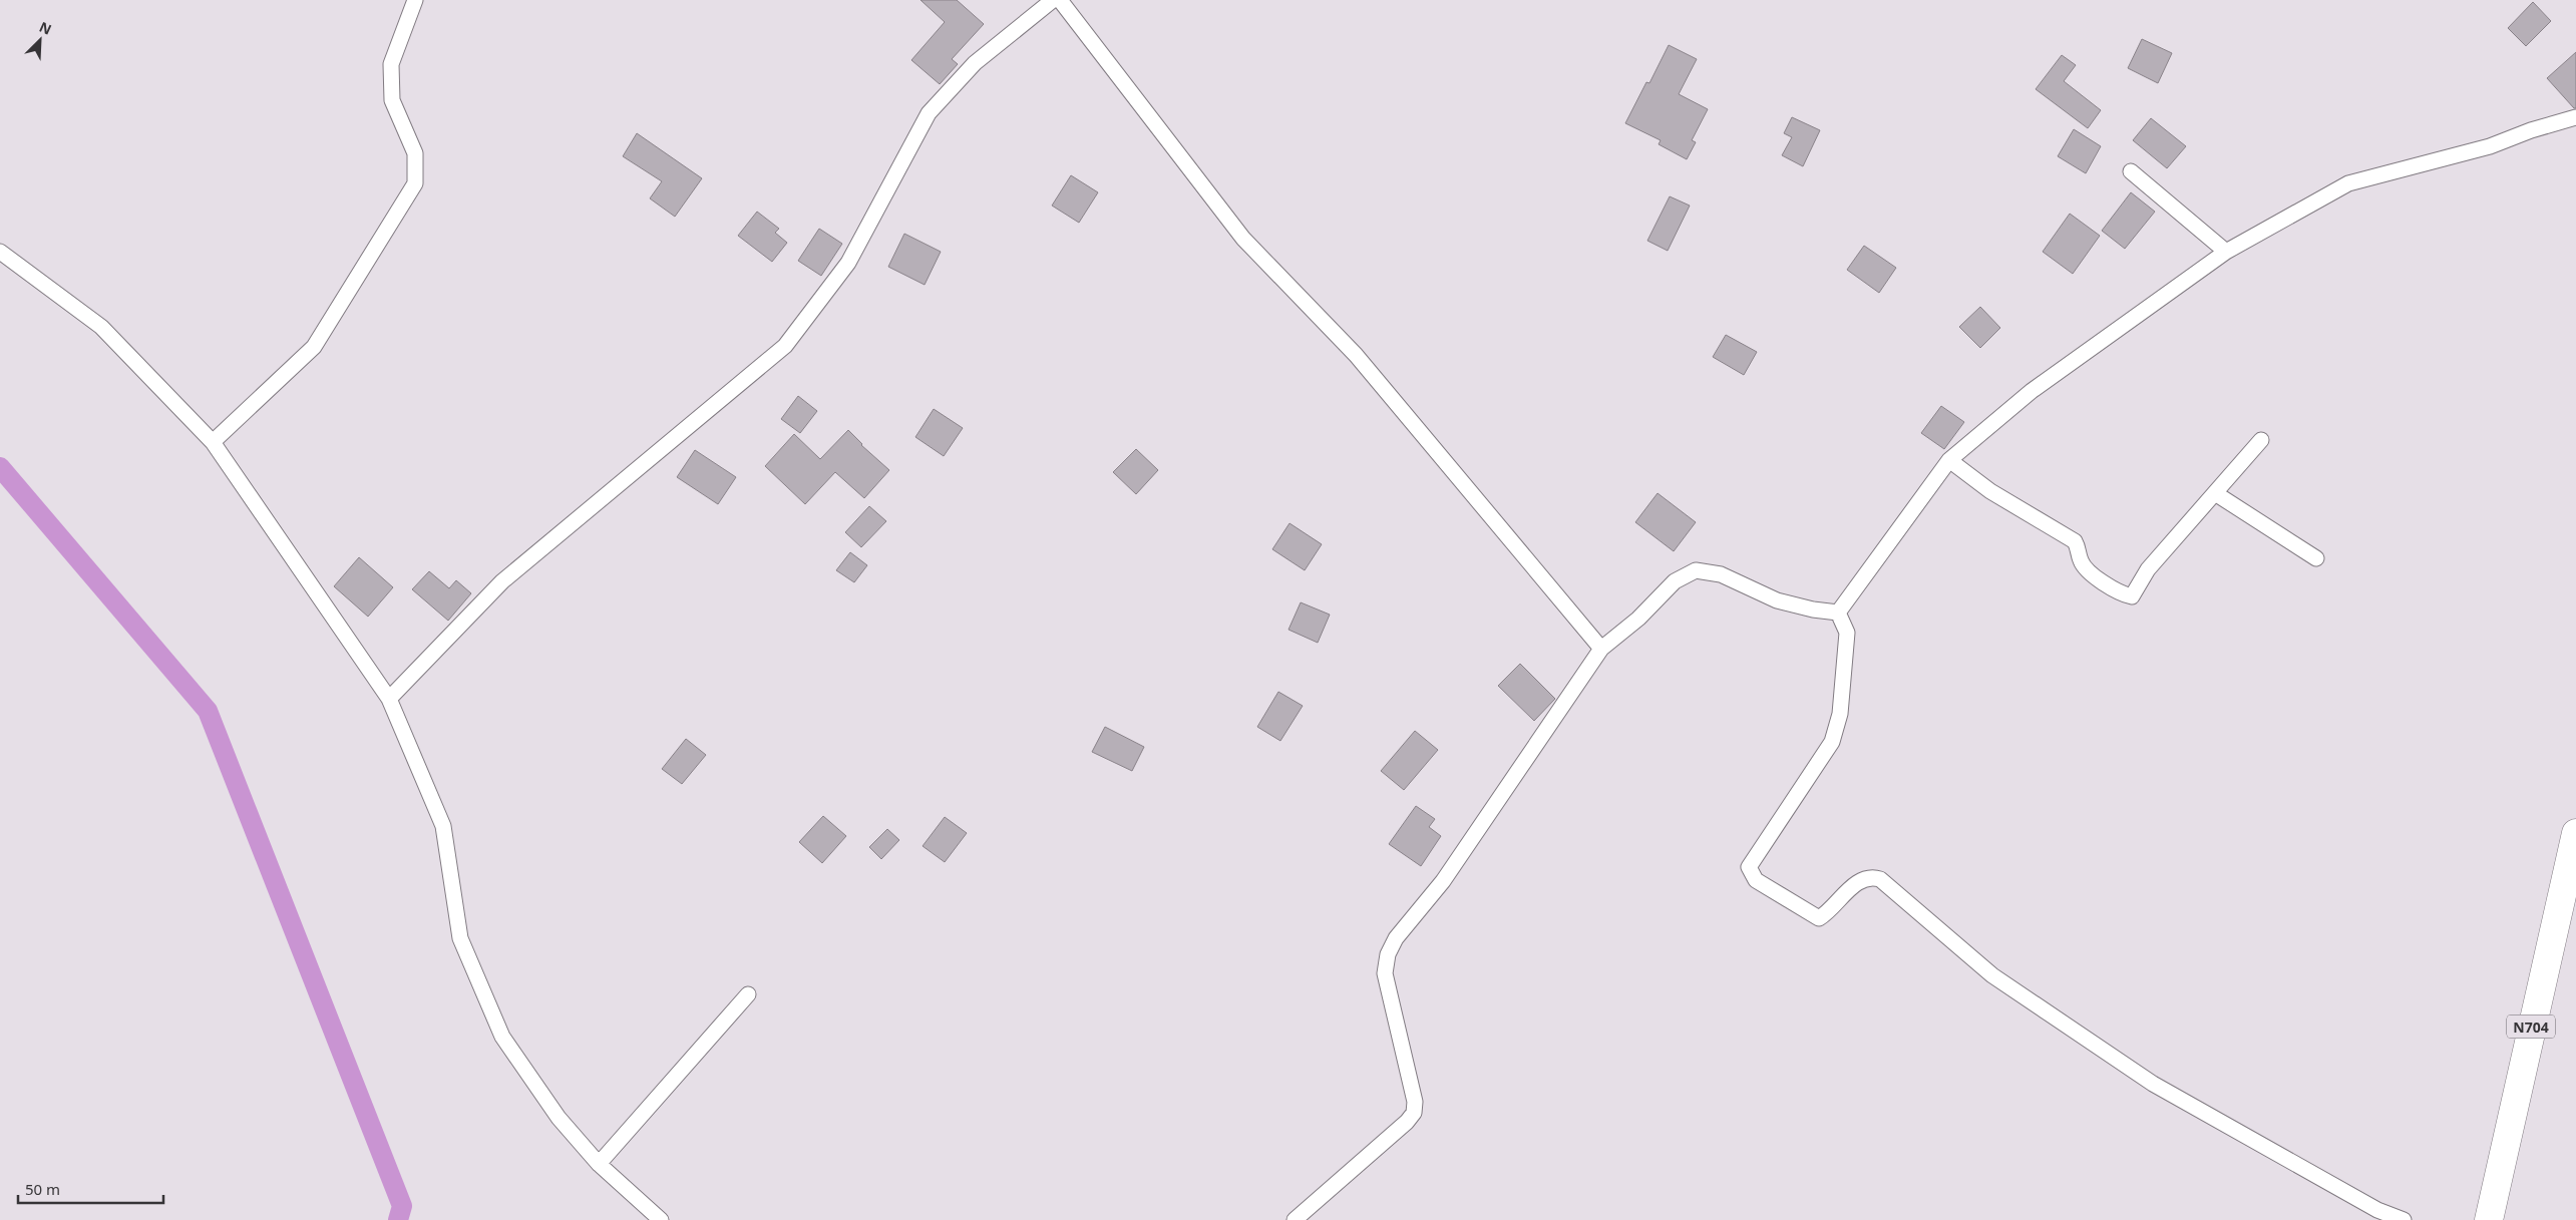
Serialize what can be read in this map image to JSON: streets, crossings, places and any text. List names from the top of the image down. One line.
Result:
{"streets":{"highway":["N704"]},"scale_bar":"50 m","north":"top right"}
